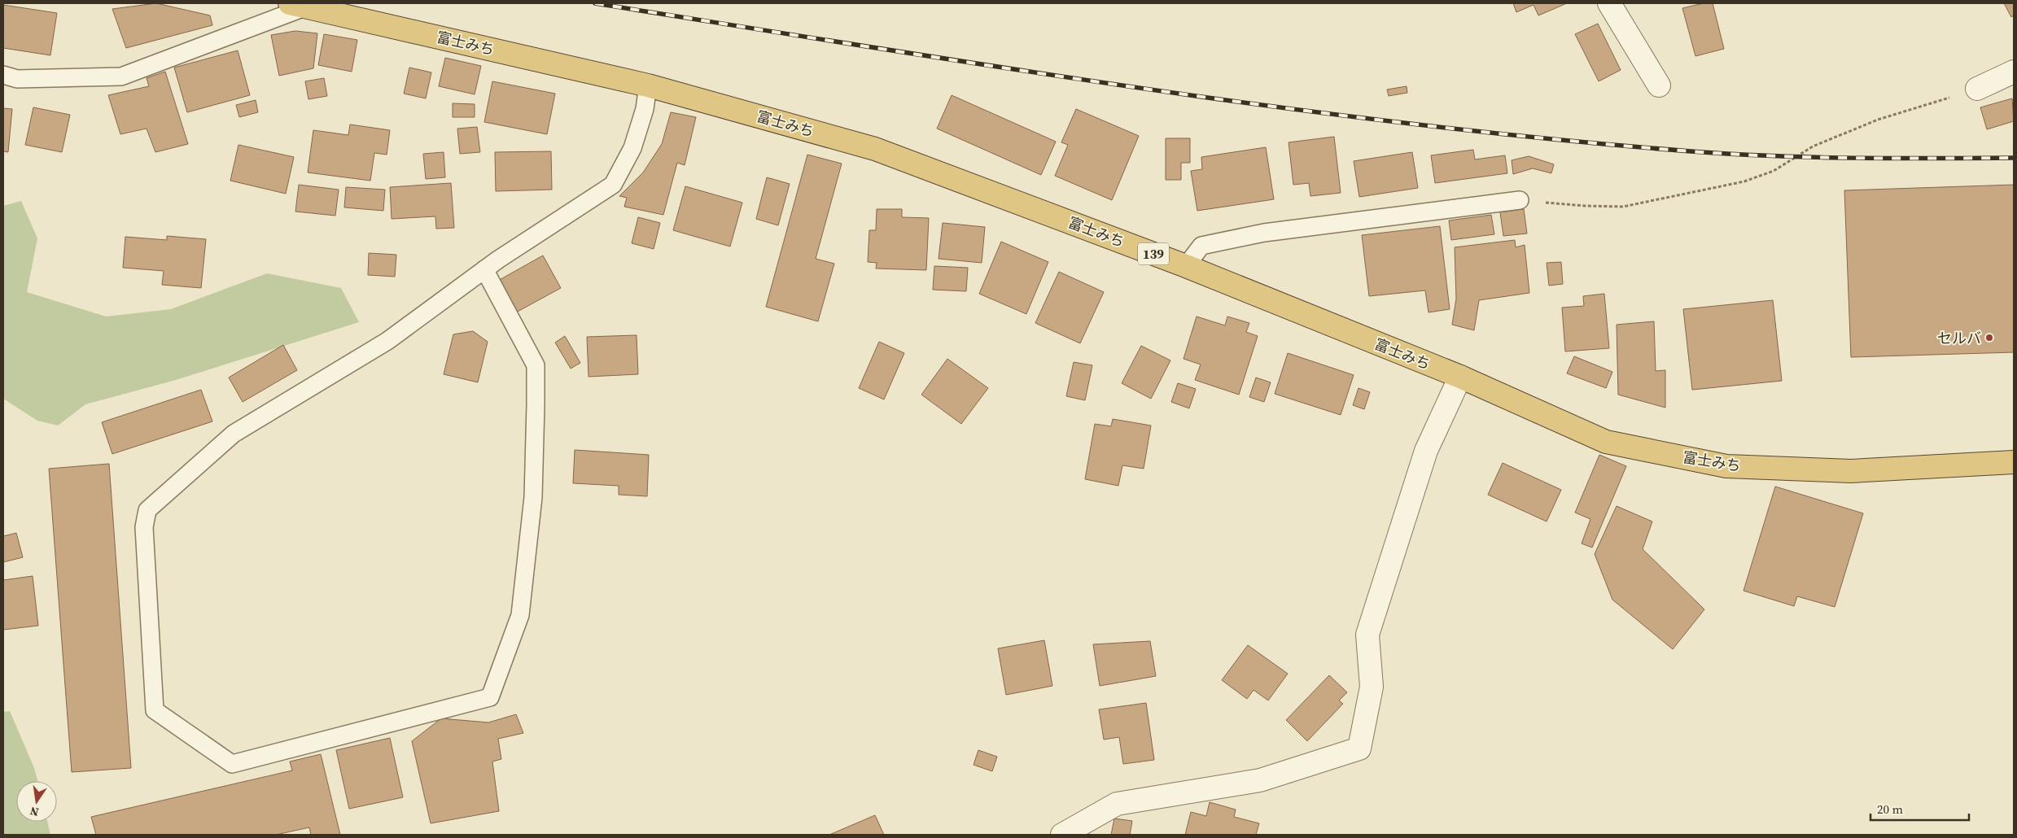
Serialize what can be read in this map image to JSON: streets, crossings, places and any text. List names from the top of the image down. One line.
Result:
{"streets":{"highway":["富士みち","139"]},"places":["セルバ"],"scale_bar":"20 m","north":"bottom"}
